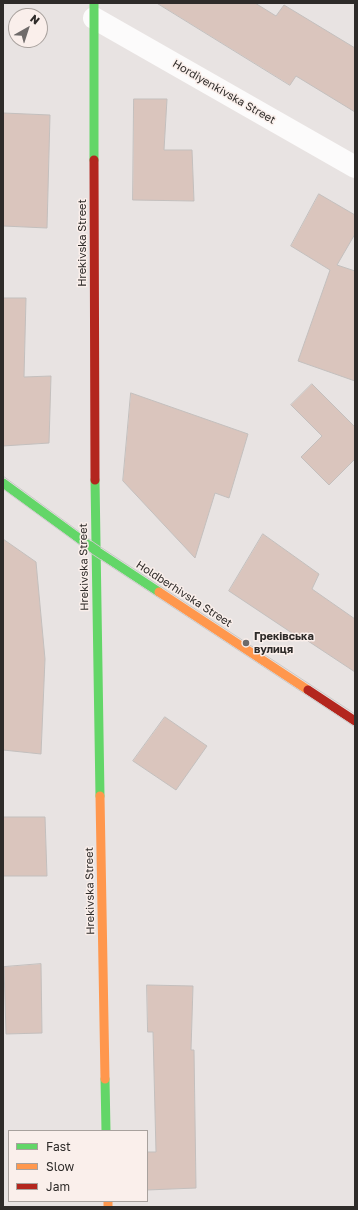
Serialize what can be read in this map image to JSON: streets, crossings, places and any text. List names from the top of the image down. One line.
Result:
{"streets":{"street":["Hordiyenkivska Street","Hrekivska Street","Holdberhivska Street"]},"crossings":[["Hordiyenkivska Street","Hrekivska Street"],["Hrekivska Street","Holdberhivska Street"]],"places":["Греківська вулиця"],"legend":["Fast","Slow","Jam"],"north":"top right"}
